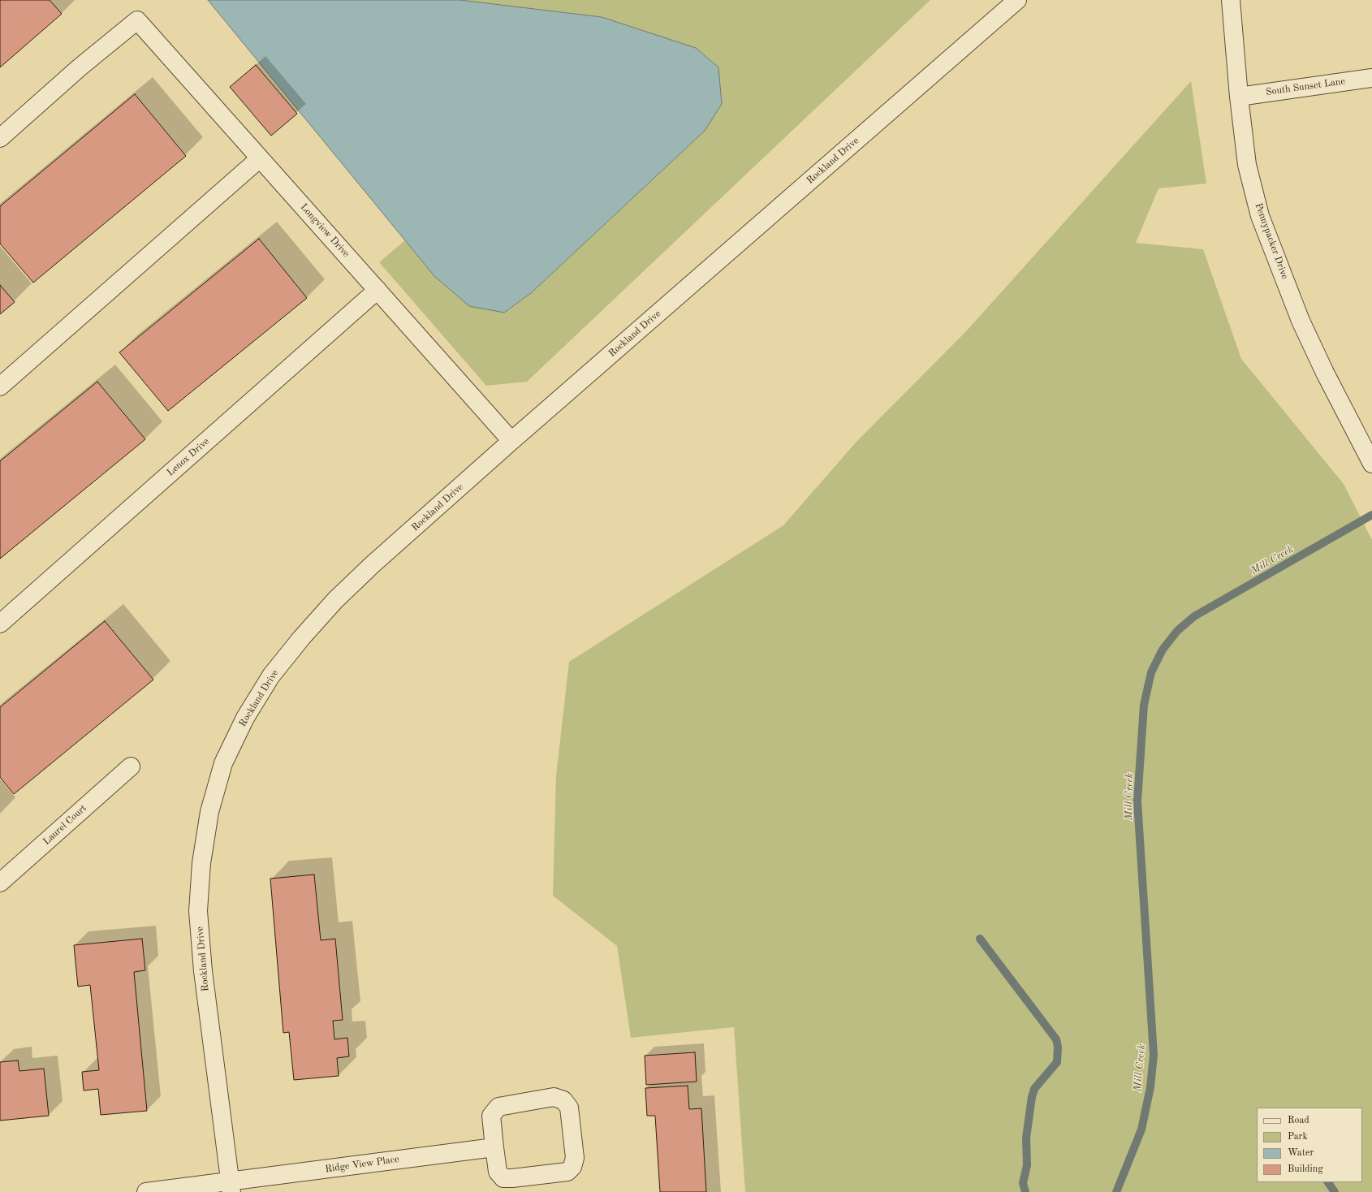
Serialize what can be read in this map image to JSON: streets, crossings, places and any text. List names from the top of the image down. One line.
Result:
{"streets":{"street":["South Sunset Lane","Rockland Drive","Longview Drive","Pennypacker Drive","Lenox Drive","Laurel Court","Ridge View Place"]},"crossings":[["South Sunset Lane","Pennypacker Drive"],["Rockland Drive","Longview Drive"],["Rockland Drive","Ridge View Place"],["Longview Drive","Lenox Drive"]],"water":["Mill Creek"],"legend":["Road","Park","Water","Building"]}
